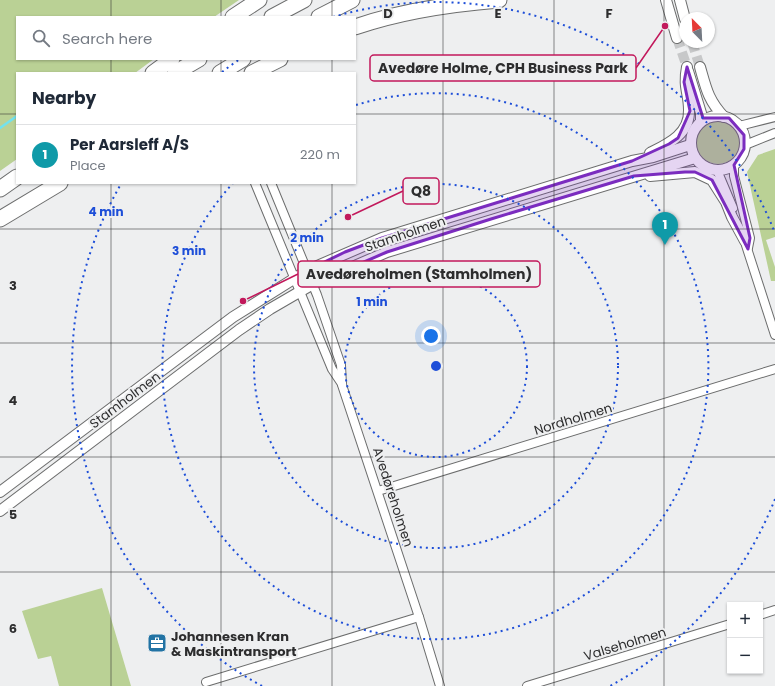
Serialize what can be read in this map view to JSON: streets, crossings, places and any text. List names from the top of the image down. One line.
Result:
{"streets":{"street":["Stamholmen","Nordholmen","Avedøreholmen","Valseholmen"]},"crossings":[["Stamholmen","Avedøreholmen"],["Nordholmen","Avedøreholmen"]],"places":{"other":["Avedøre Holme, CPH Business Park","Q8","Avedøreholmen (Stamholmen)"],"office":["Johannesen Kran & Maskintransport"]},"north":"top left","page":{"search":"Search here","heading":"Nearby","list":[{"mark":"1","name":"Per Aarsleff A/S","note":"Place","value":"220 m"}],"pins":"1","map_buttons":["+","−"]},"grid":{"columns":["D","E","F"],"rows":["3","4","5","6"]},"rings":["4 min","2 min","3 min","1 min"]}
